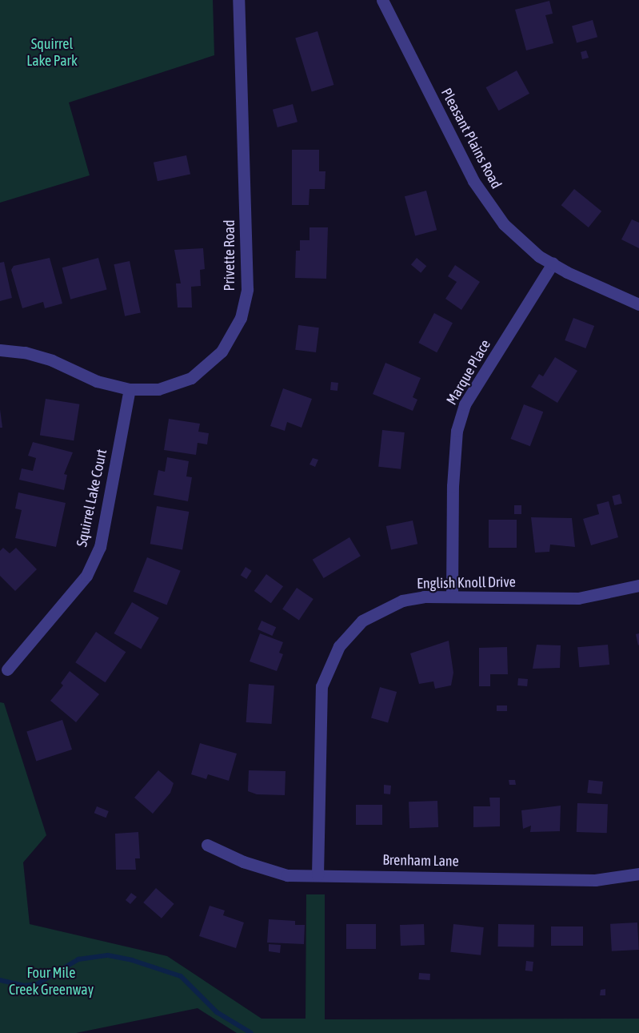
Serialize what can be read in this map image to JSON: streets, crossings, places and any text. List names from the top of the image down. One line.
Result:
{"streets":{"street":["Pleasant Plains Road","Privette Road","Marque Place","Squirrel Lake Court","English Knoll Drive","Brenham Lane"]},"crossings":[["Pleasant Plains Road","Marque Place"],["Privette Road","Squirrel Lake Court"],["Marque Place","English Knoll Drive"],["English Knoll Drive","Brenham Lane"]],"parks":["Squirrel Lake Park","Four Mile Creek Greenway"]}
